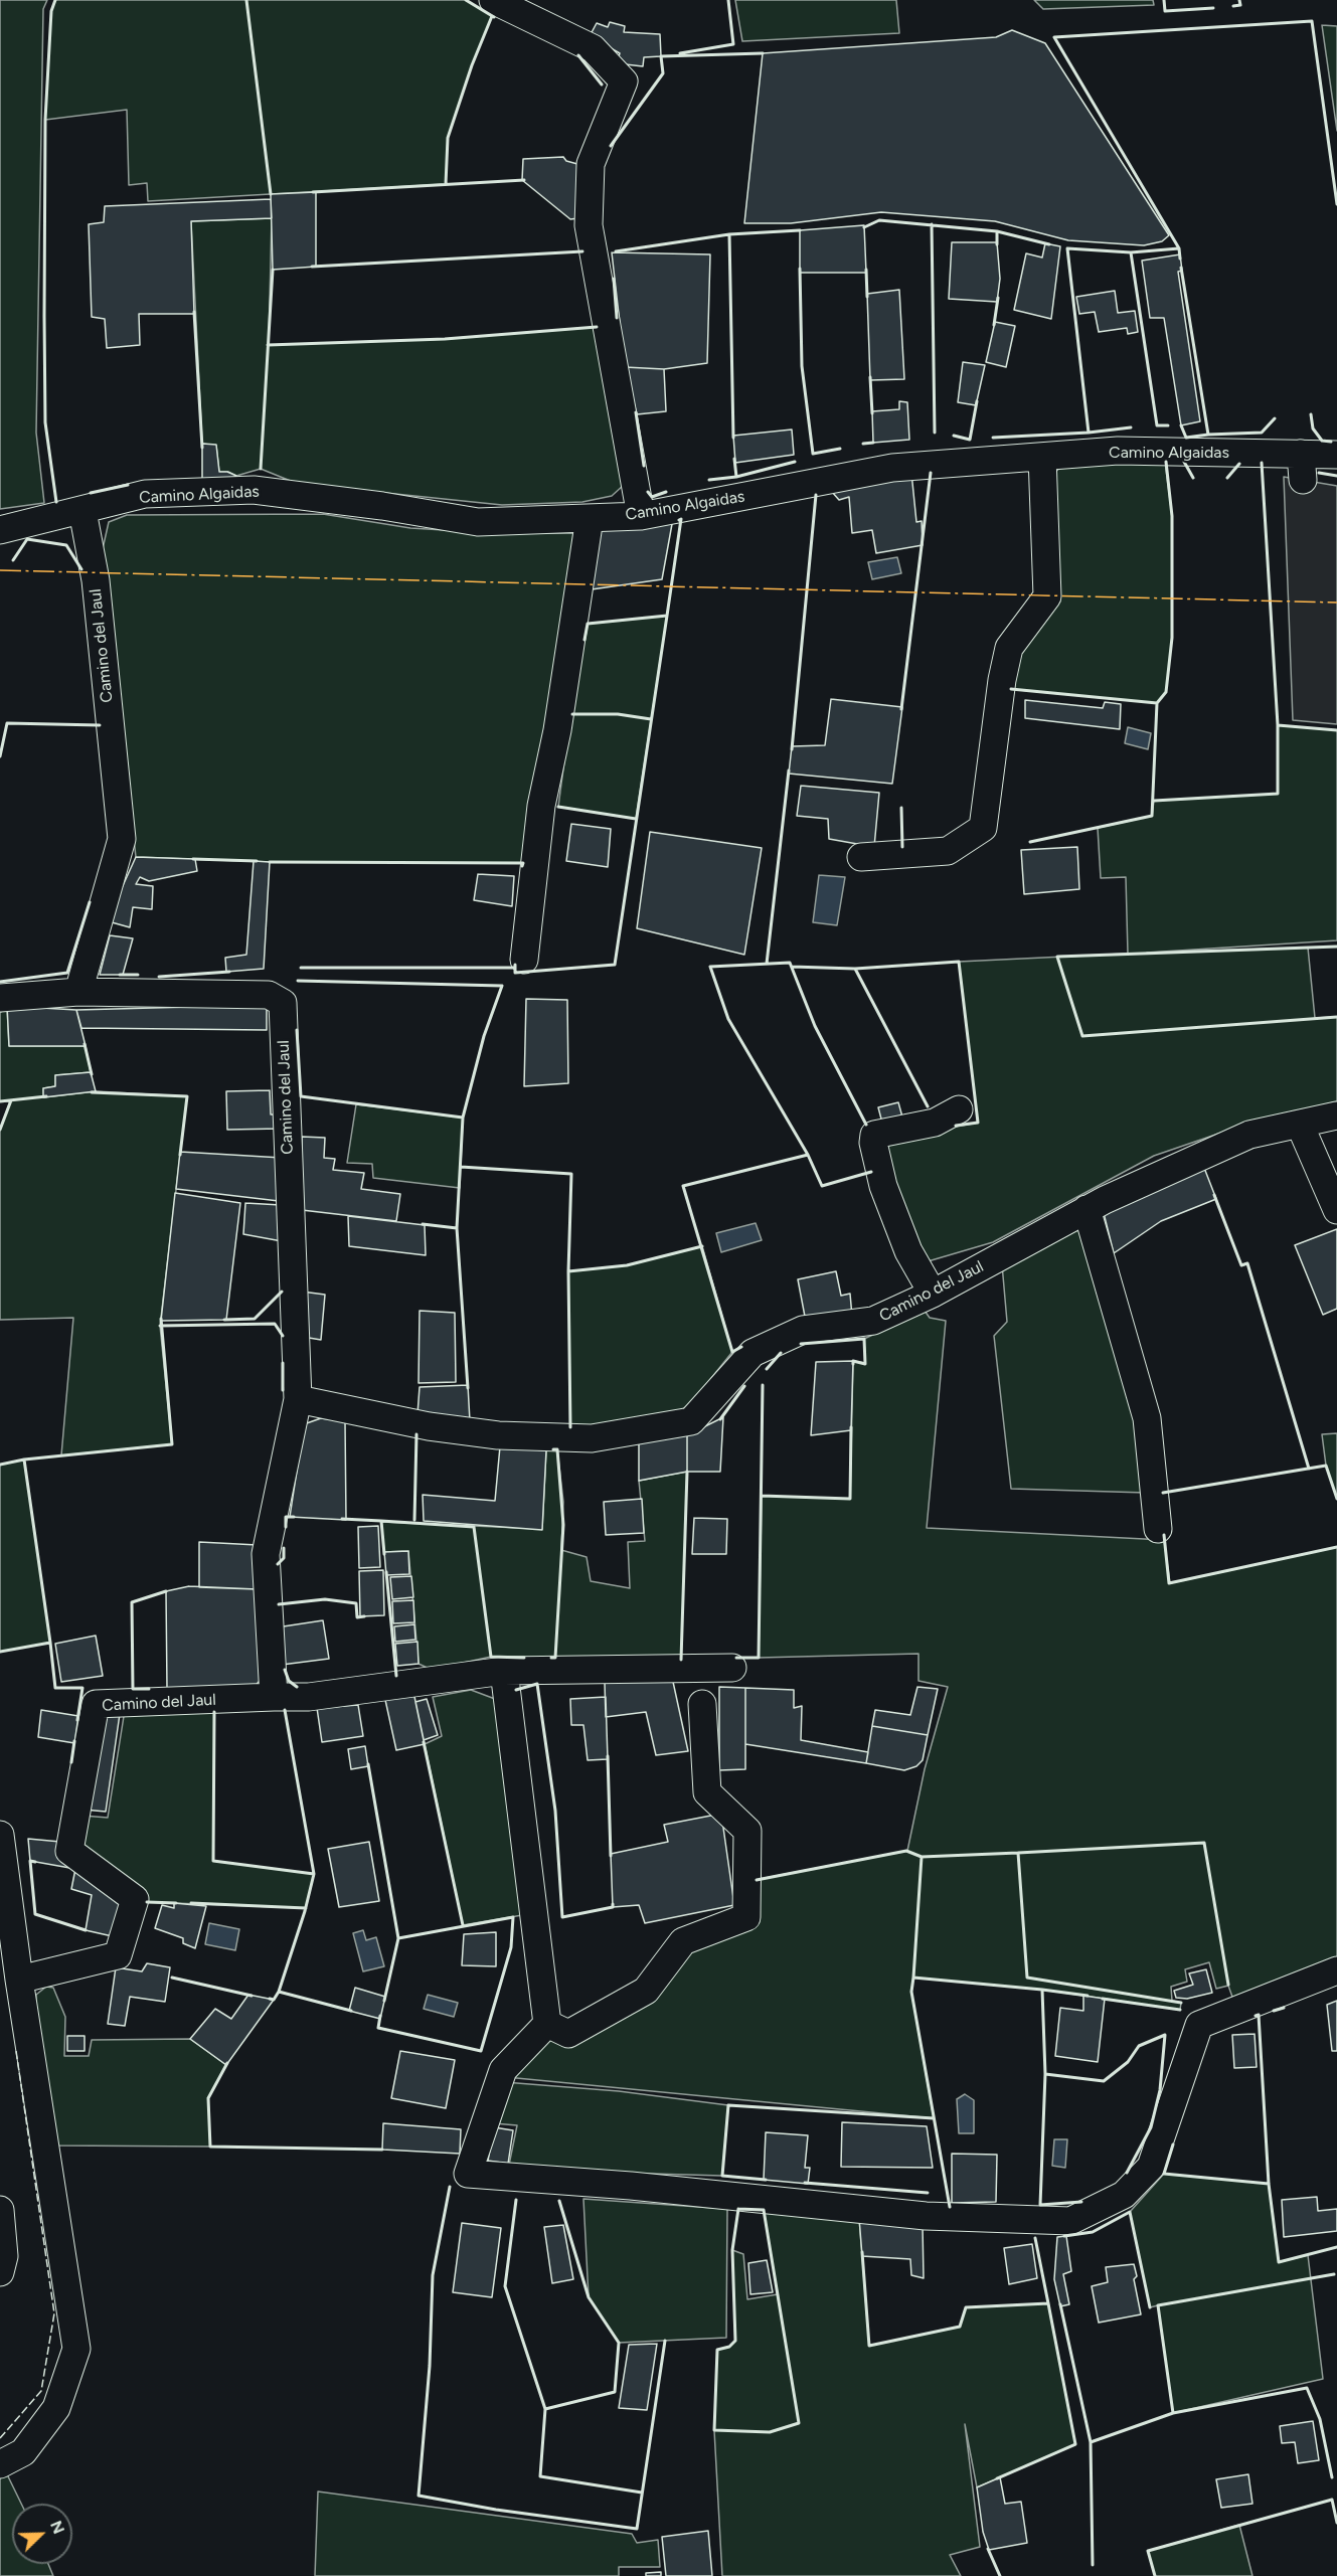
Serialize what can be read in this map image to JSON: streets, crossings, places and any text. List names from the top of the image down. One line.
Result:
{"streets":{"street":["Camino Algaidas","Camino del Jaul"]},"crossings":[["Camino Algaidas","Camino del Jaul"]],"north":"top right"}
